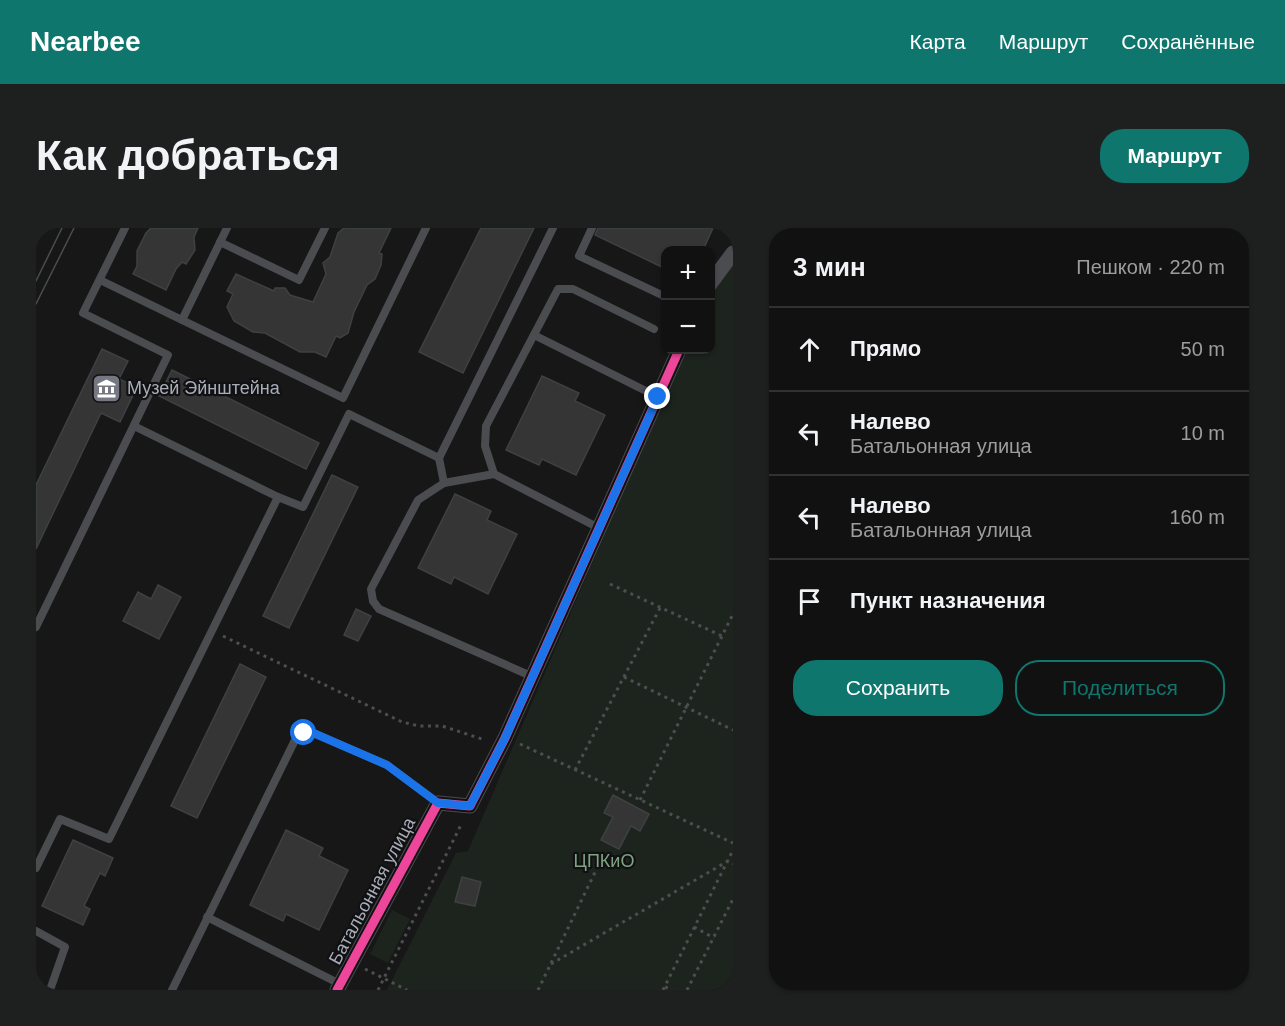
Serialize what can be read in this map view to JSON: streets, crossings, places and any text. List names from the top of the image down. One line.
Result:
{"streets":{"street":["Батальонная улица"]},"parks":["ЦПКиО"],"places":{"museum":["Музей Эйнштейна"]},"page":{"header":"Nearbee","nav":["Карта","Маршрут","Сохранённые"],"buttons":["Маршрут",["Сохранить","Поделиться"]],"title":"Как добраться","heading":["3 мин","Пешком · 220 m"],"map_buttons":["+","−"],"list":[["Прямо","50 m"],["Налево","Батальонная улица","10 m"],["Налево","Батальонная улица","160 m"],"Пункт назначения"]}}
